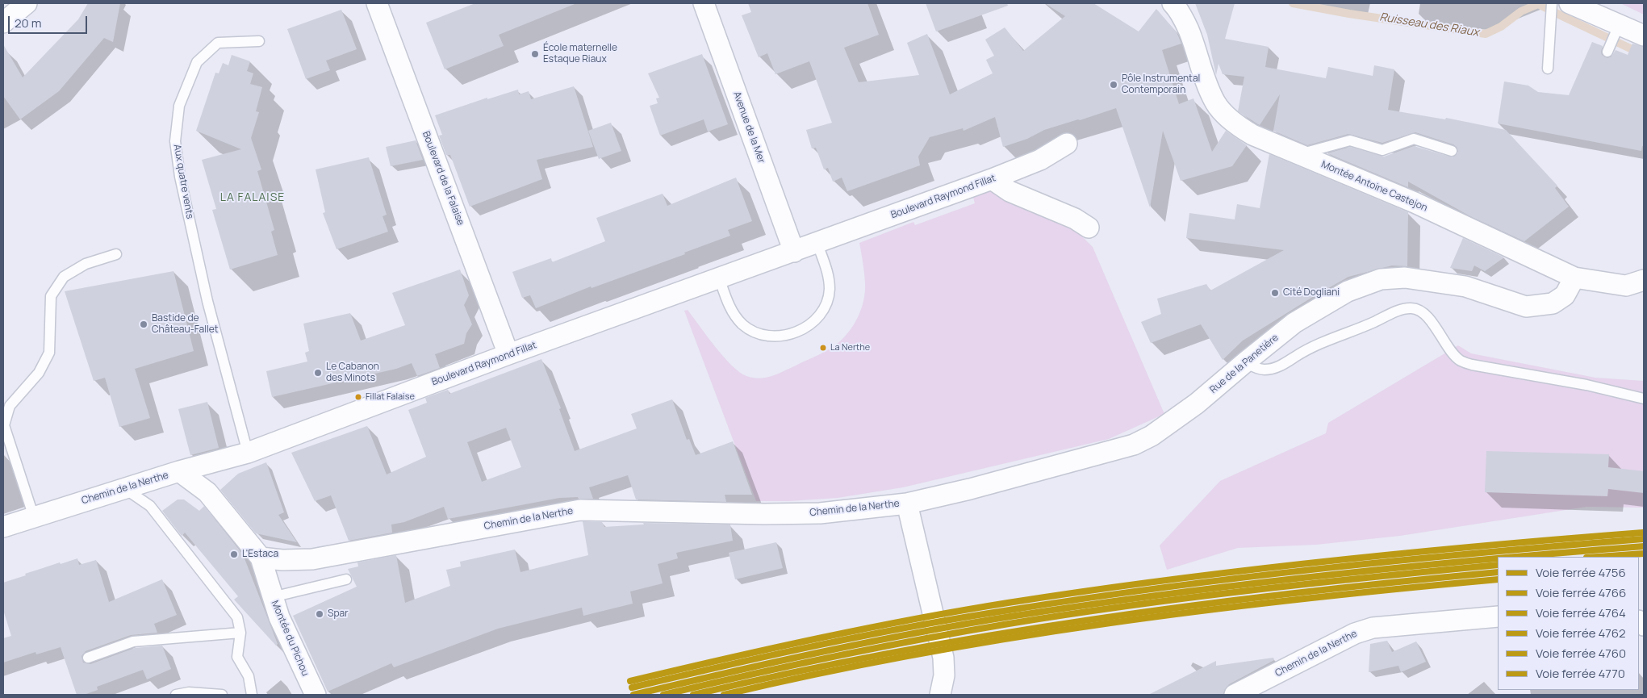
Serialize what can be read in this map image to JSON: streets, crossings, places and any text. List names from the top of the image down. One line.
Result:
{"streets":{"street":["Avenue de la Mer","Boulevard de la Falaise","Montée Antoine Castejon","Boulevard Raymond Fillat","Rue de la Panetière","Chemin de la Nerthe","Montée du Pichou"],"lane":["Aux quatre vents"]},"crossings":[["Avenue de la Mer","Boulevard Raymond Fillat"],["Boulevard de la Falaise","Boulevard Raymond Fillat"],["Aux quatre vents","Boulevard Raymond Fillat"],["Montée Antoine Castejon","Rue de la Panetière"],["Boulevard Raymond Fillat","Chemin de la Nerthe"],["Rue de la Panetière","Chemin de la Nerthe"],["Chemin de la Nerthe","Montée du Pichou"]],"districts":["LA FALAISE"],"water":["Ruisseau des Riaux"],"places":["École maternelle Estaque Riaux","Pôle Instrumental Contemporain","Cité Dogliani","Bastide de Château-Fallet","La Nerthe","Le Cabanon des Minots","Fillat Falaise","L'Estaca","Spar"],"lines":["rail line 4760","rail line 4764","rail line 4756","rail line 4766","rail line 4762","rail line 4770"],"legend":["Voie ferrée 4756","Voie ferrée 4766","Voie ferrée 4764","Voie ferrée 4762","Voie ferrée 4760","Voie ferrée 4770"],"scale_bar":"20 m"}
